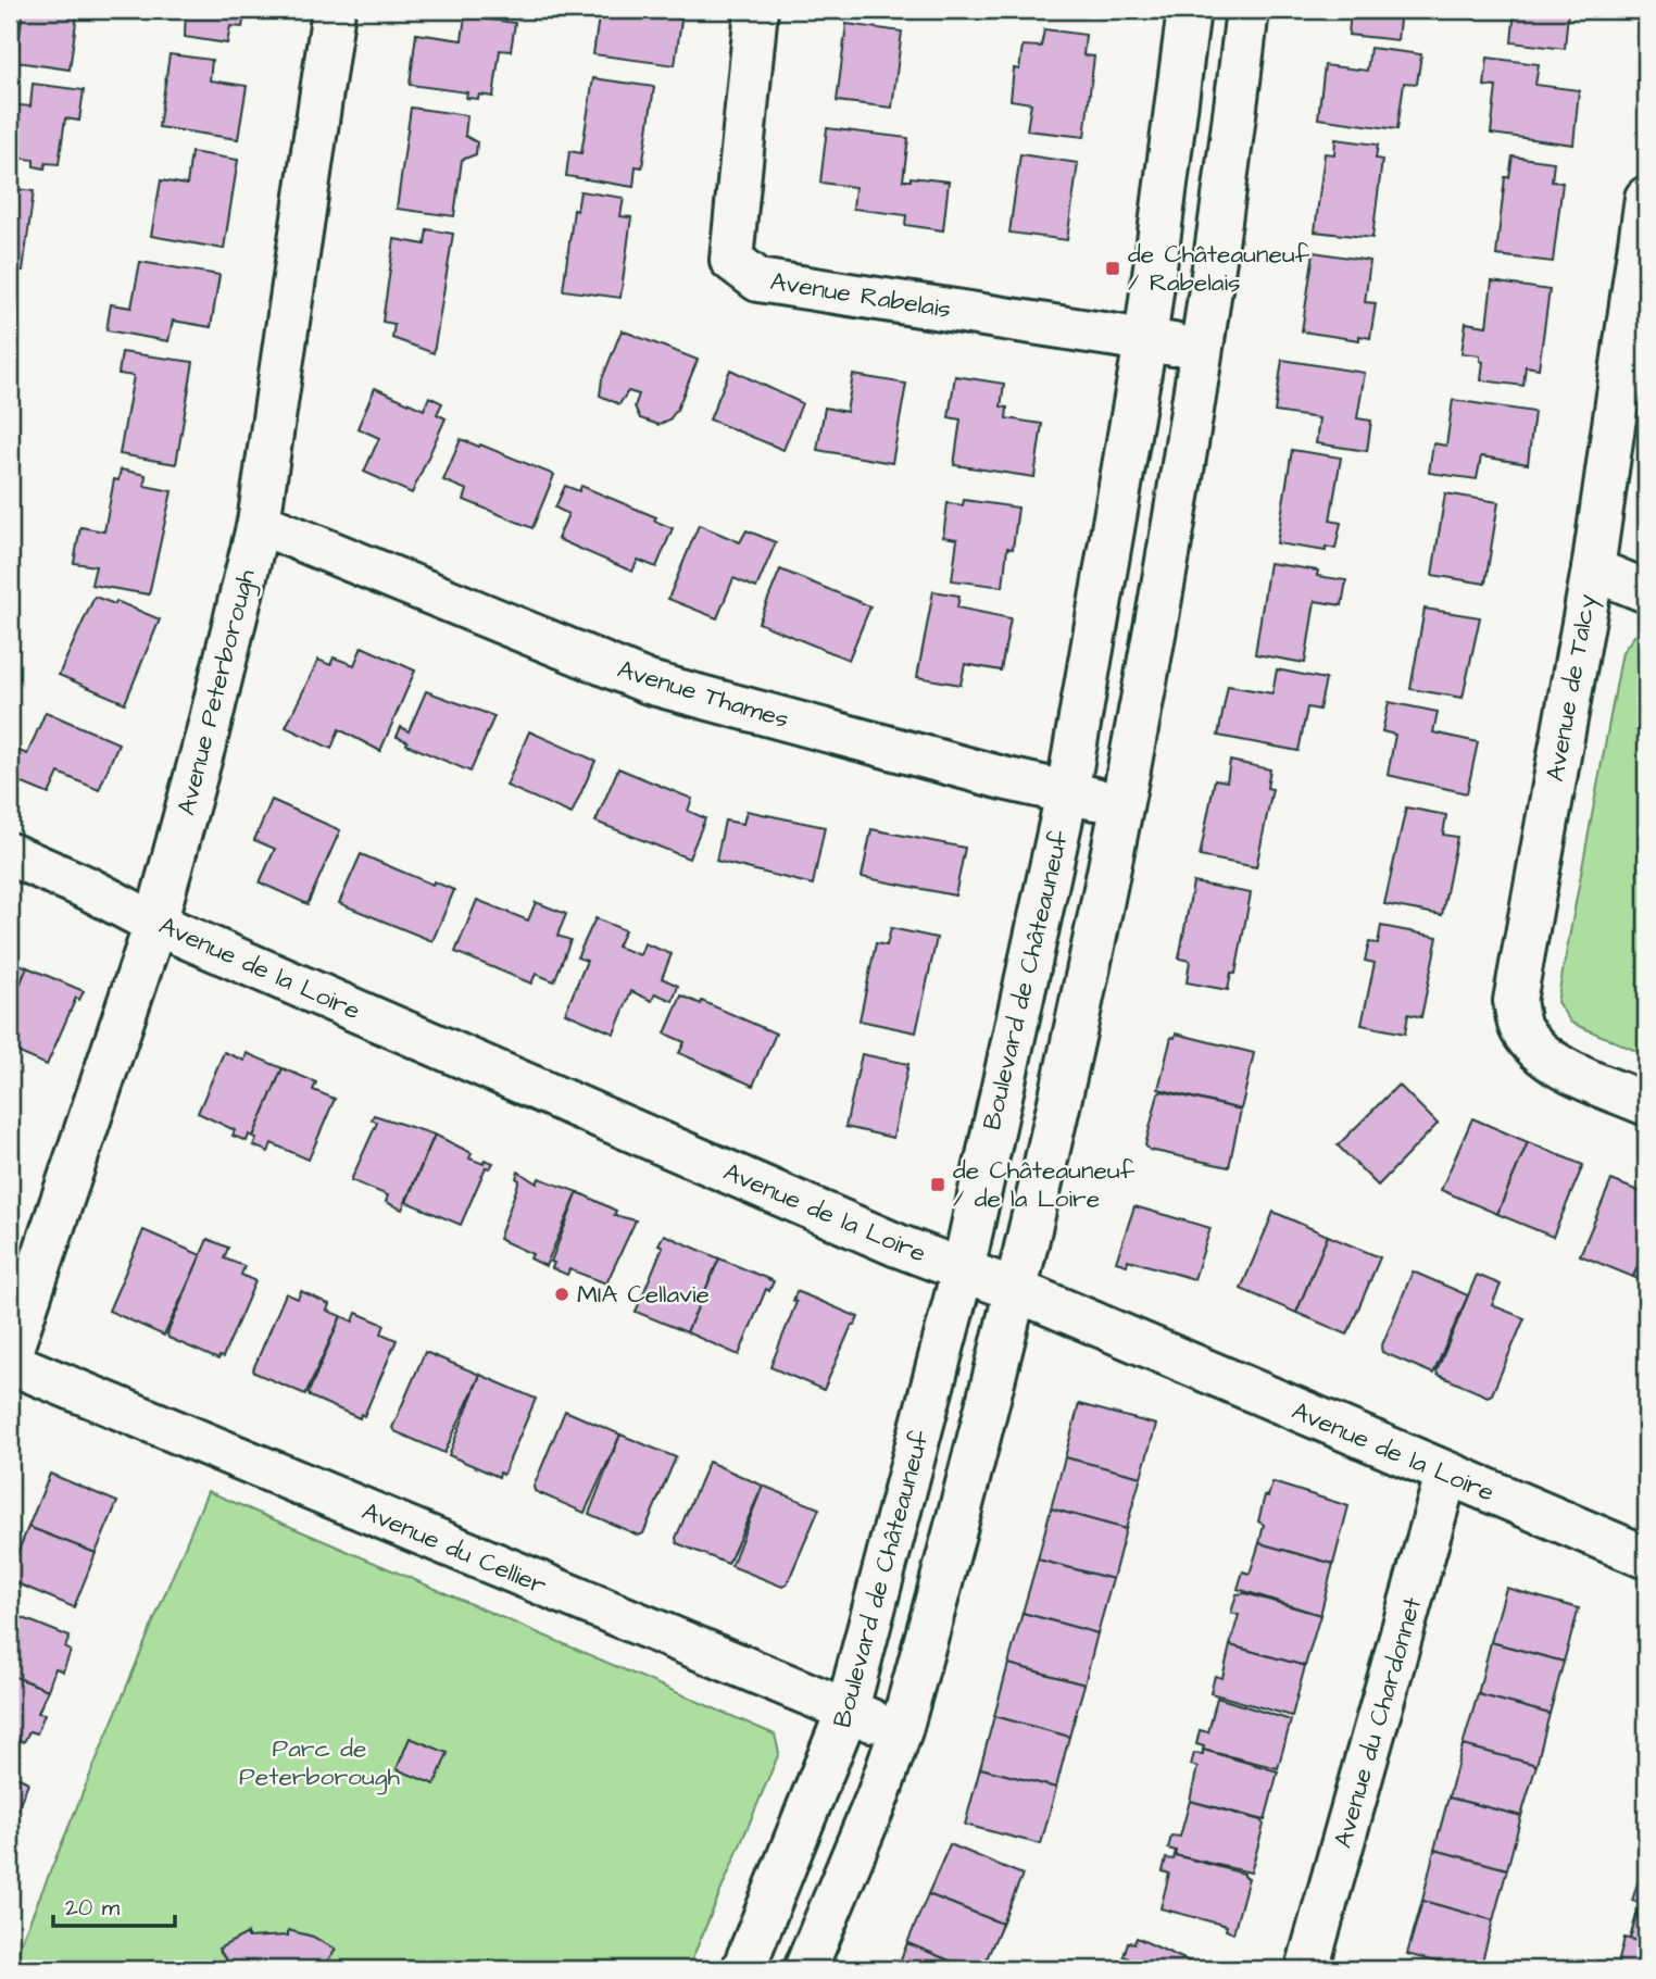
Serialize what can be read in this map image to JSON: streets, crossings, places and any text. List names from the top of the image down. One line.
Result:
{"streets":{"street":["Avenue Rabelais","Avenue de Talcy","Avenue Peterborough","Avenue Thames","Avenue de la Loire","Boulevard de Châteauneuf","Avenue du Cellier","Avenue du Chardonnet"]},"crossings":[["Avenue Rabelais","Boulevard de Châteauneuf"],["Avenue Peterborough","Avenue Thames"],["Avenue Peterborough","Avenue de la Loire"],["Avenue Thames","Boulevard de Châteauneuf"],["Avenue de la Loire","Boulevard de Châteauneuf"],["Avenue de la Loire","Avenue du Chardonnet"],["Boulevard de Châteauneuf","Avenue du Cellier"]],"parks":["Parc de Peterborough"],"places":{"transit":["de Châteauneuf / Rabelais","de Châteauneuf / de la Loire"],"other":["MIA Cellavie"]},"scale_bar":"20 m"}
